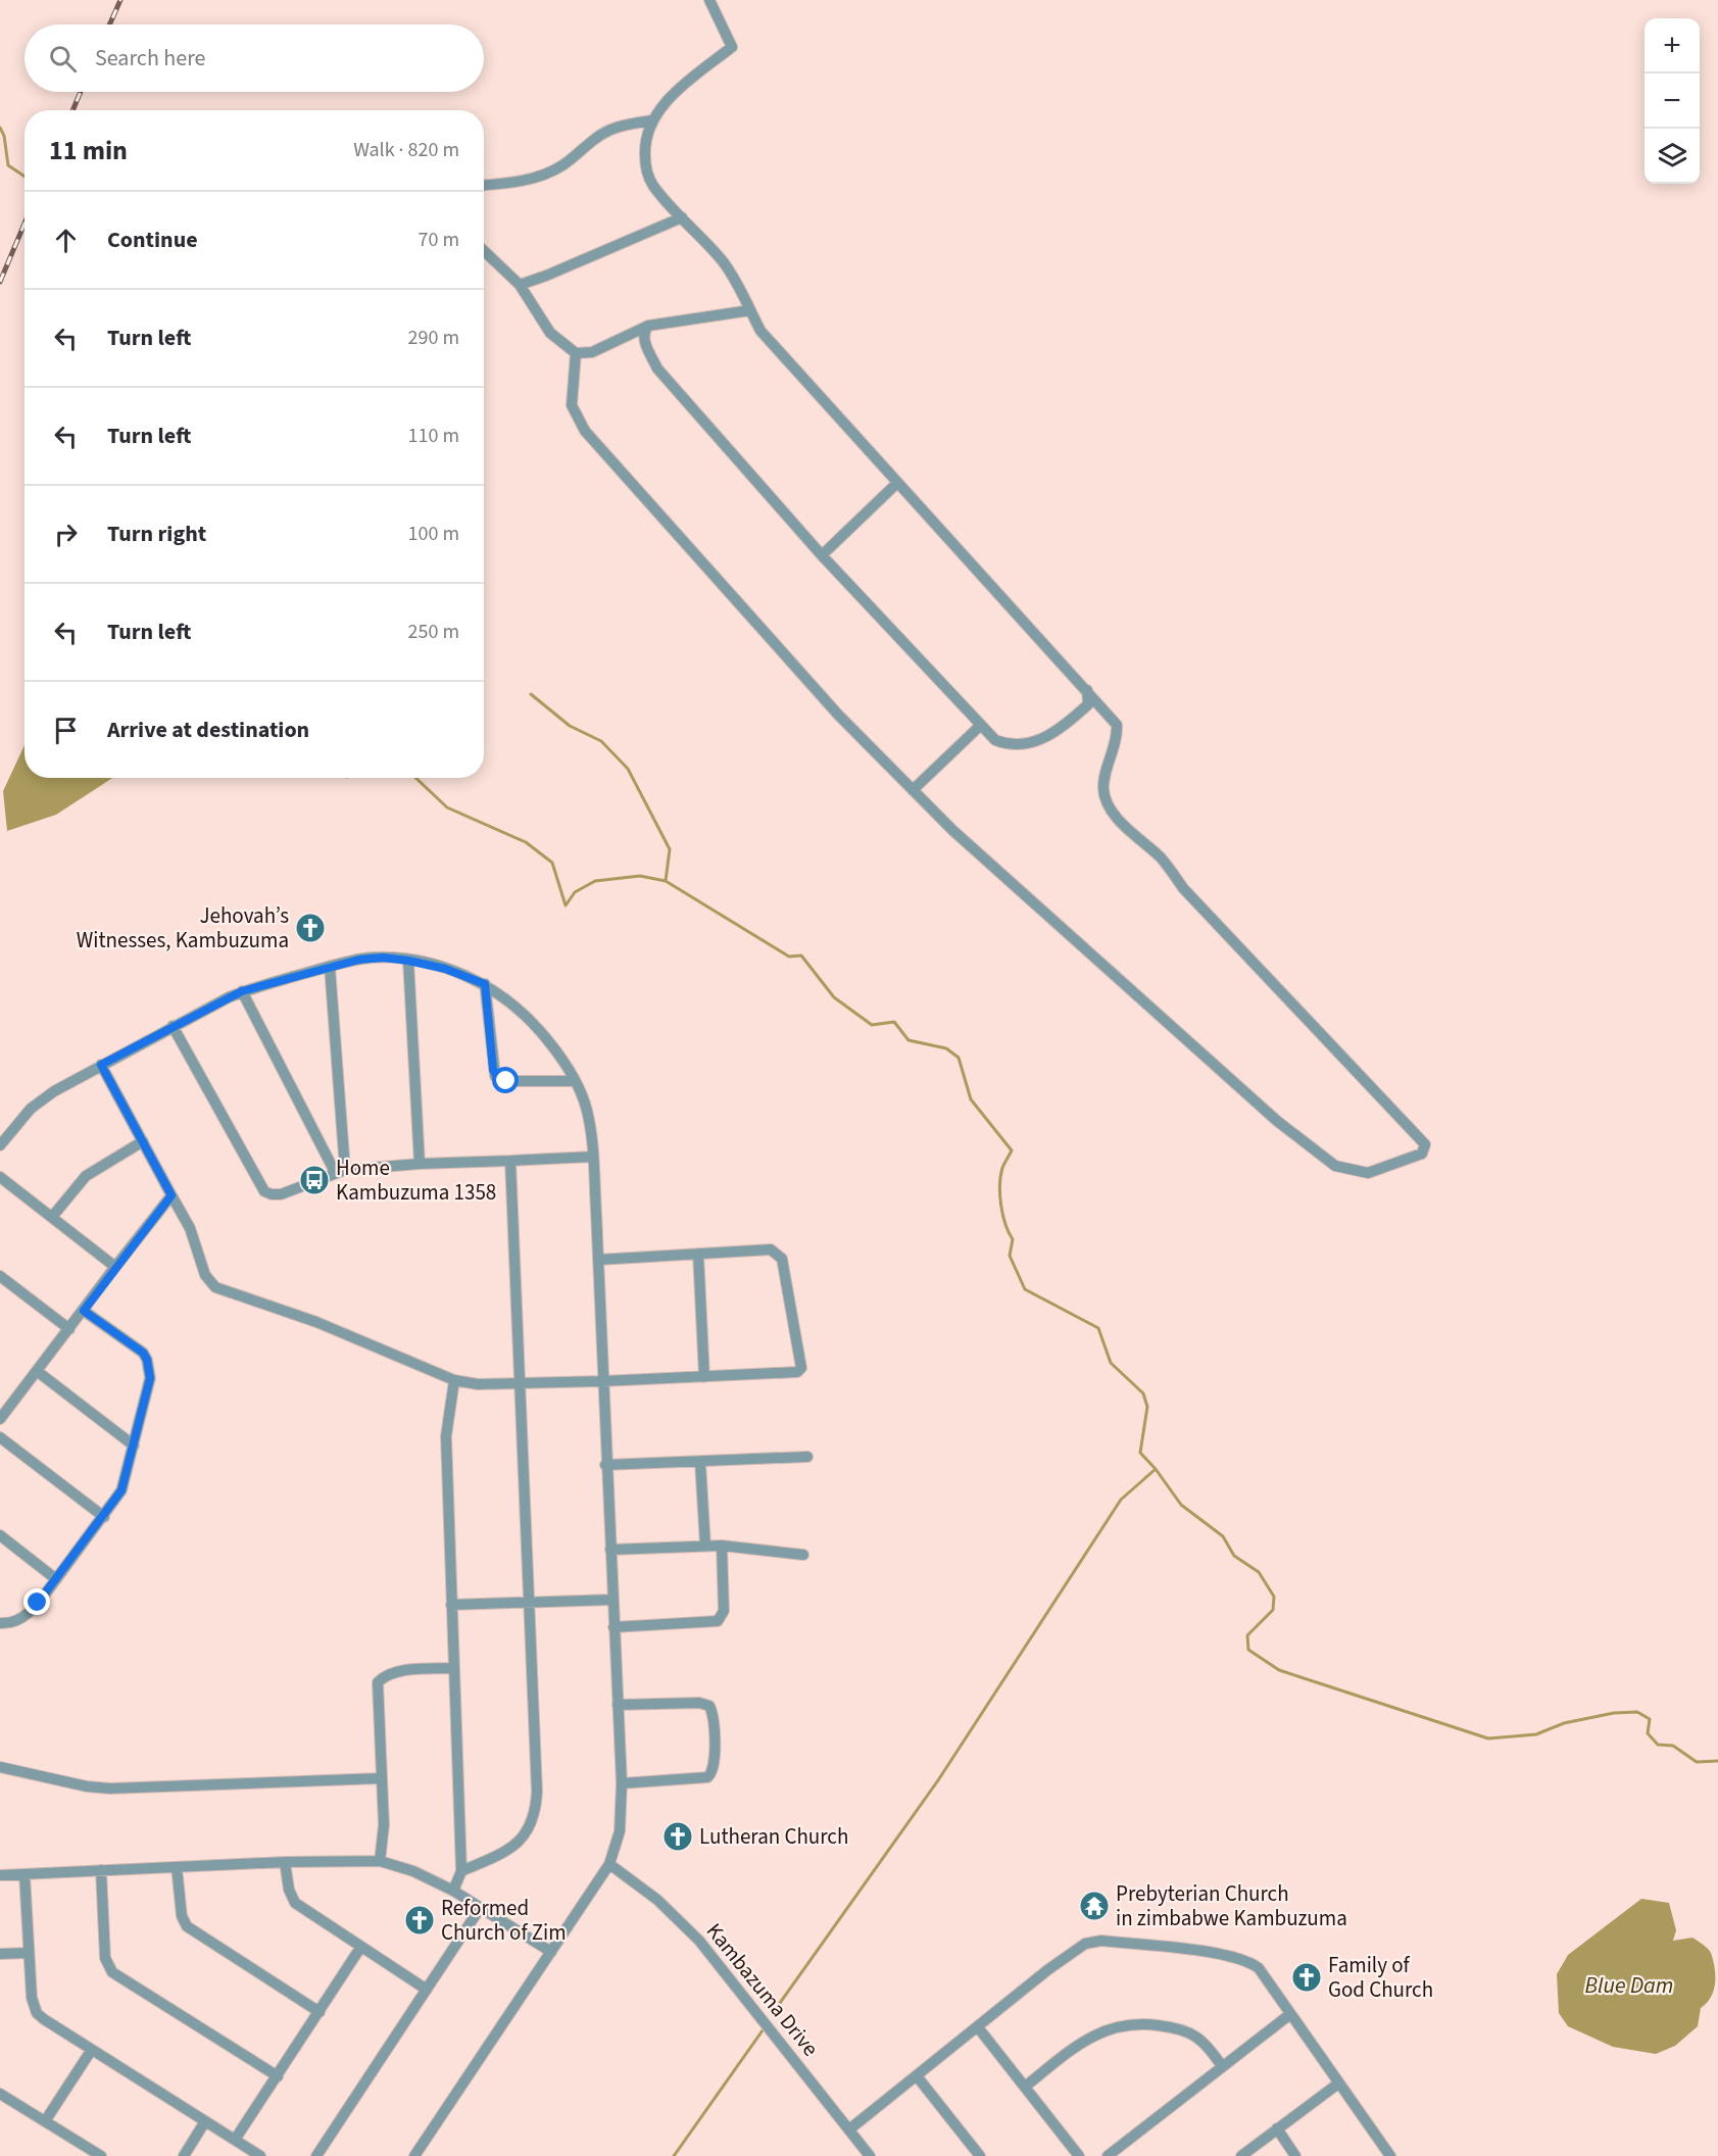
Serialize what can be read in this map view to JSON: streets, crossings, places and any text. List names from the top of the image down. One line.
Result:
{"streets":{"street":["Kambazuma Drive"]},"water":["Blue Dam"],"places":{"church":["Jehovah’s Witnesses, Kambuzuma","Lutheran Church","Reformed Church of Zim","Family of God Church"],"bus stop":["Home Kambuzuma 1358"],"temple":["Prebyterian Church in zimbabwe Kambuzuma"]},"page":{"map_buttons":["+","−"],"search":"Search here","heading":["11 min","Walk · 820 m"],"list":[["Continue","70 m"],["Turn left","290 m"],["Turn left","110 m"],["Turn right","100 m"],["Turn left","250 m"],"Arrive at destination"]}}
